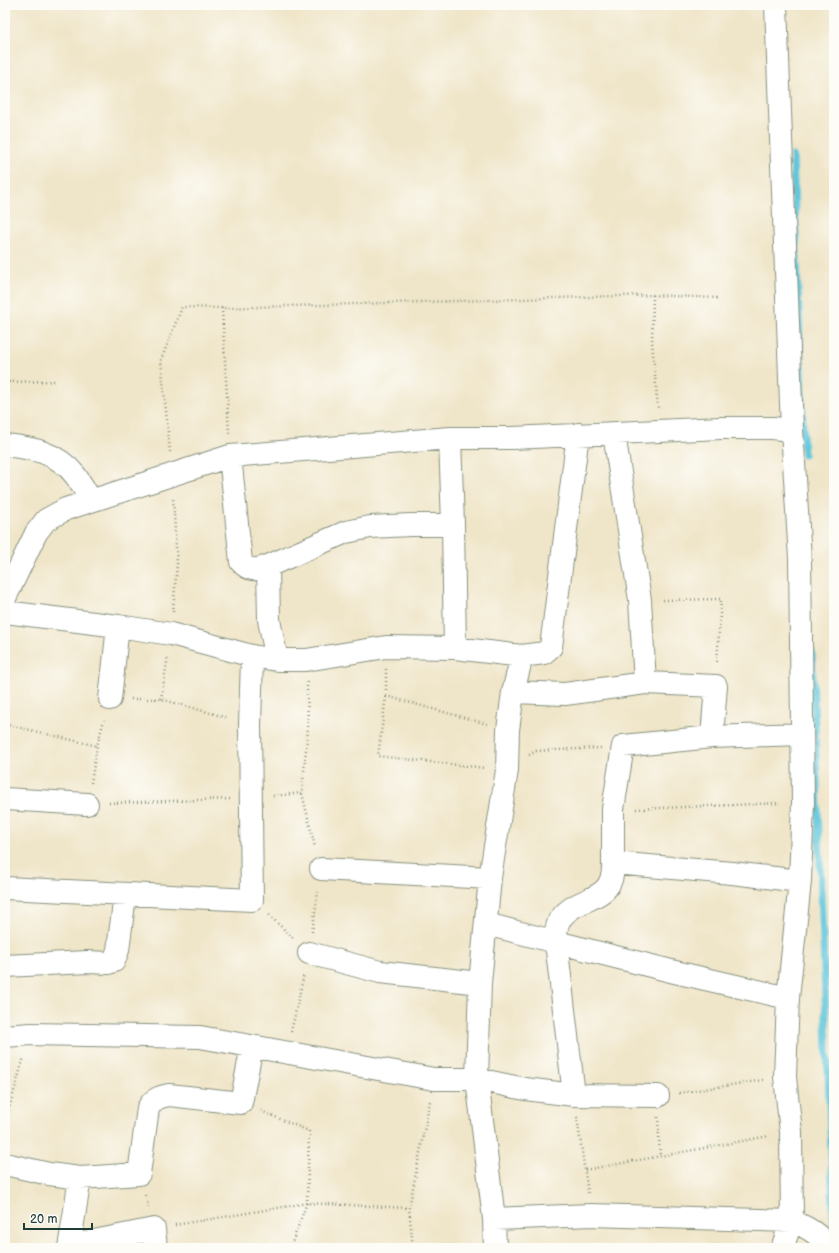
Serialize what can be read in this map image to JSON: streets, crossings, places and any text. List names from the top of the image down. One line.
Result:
{"scale_bar":"20 m"}
